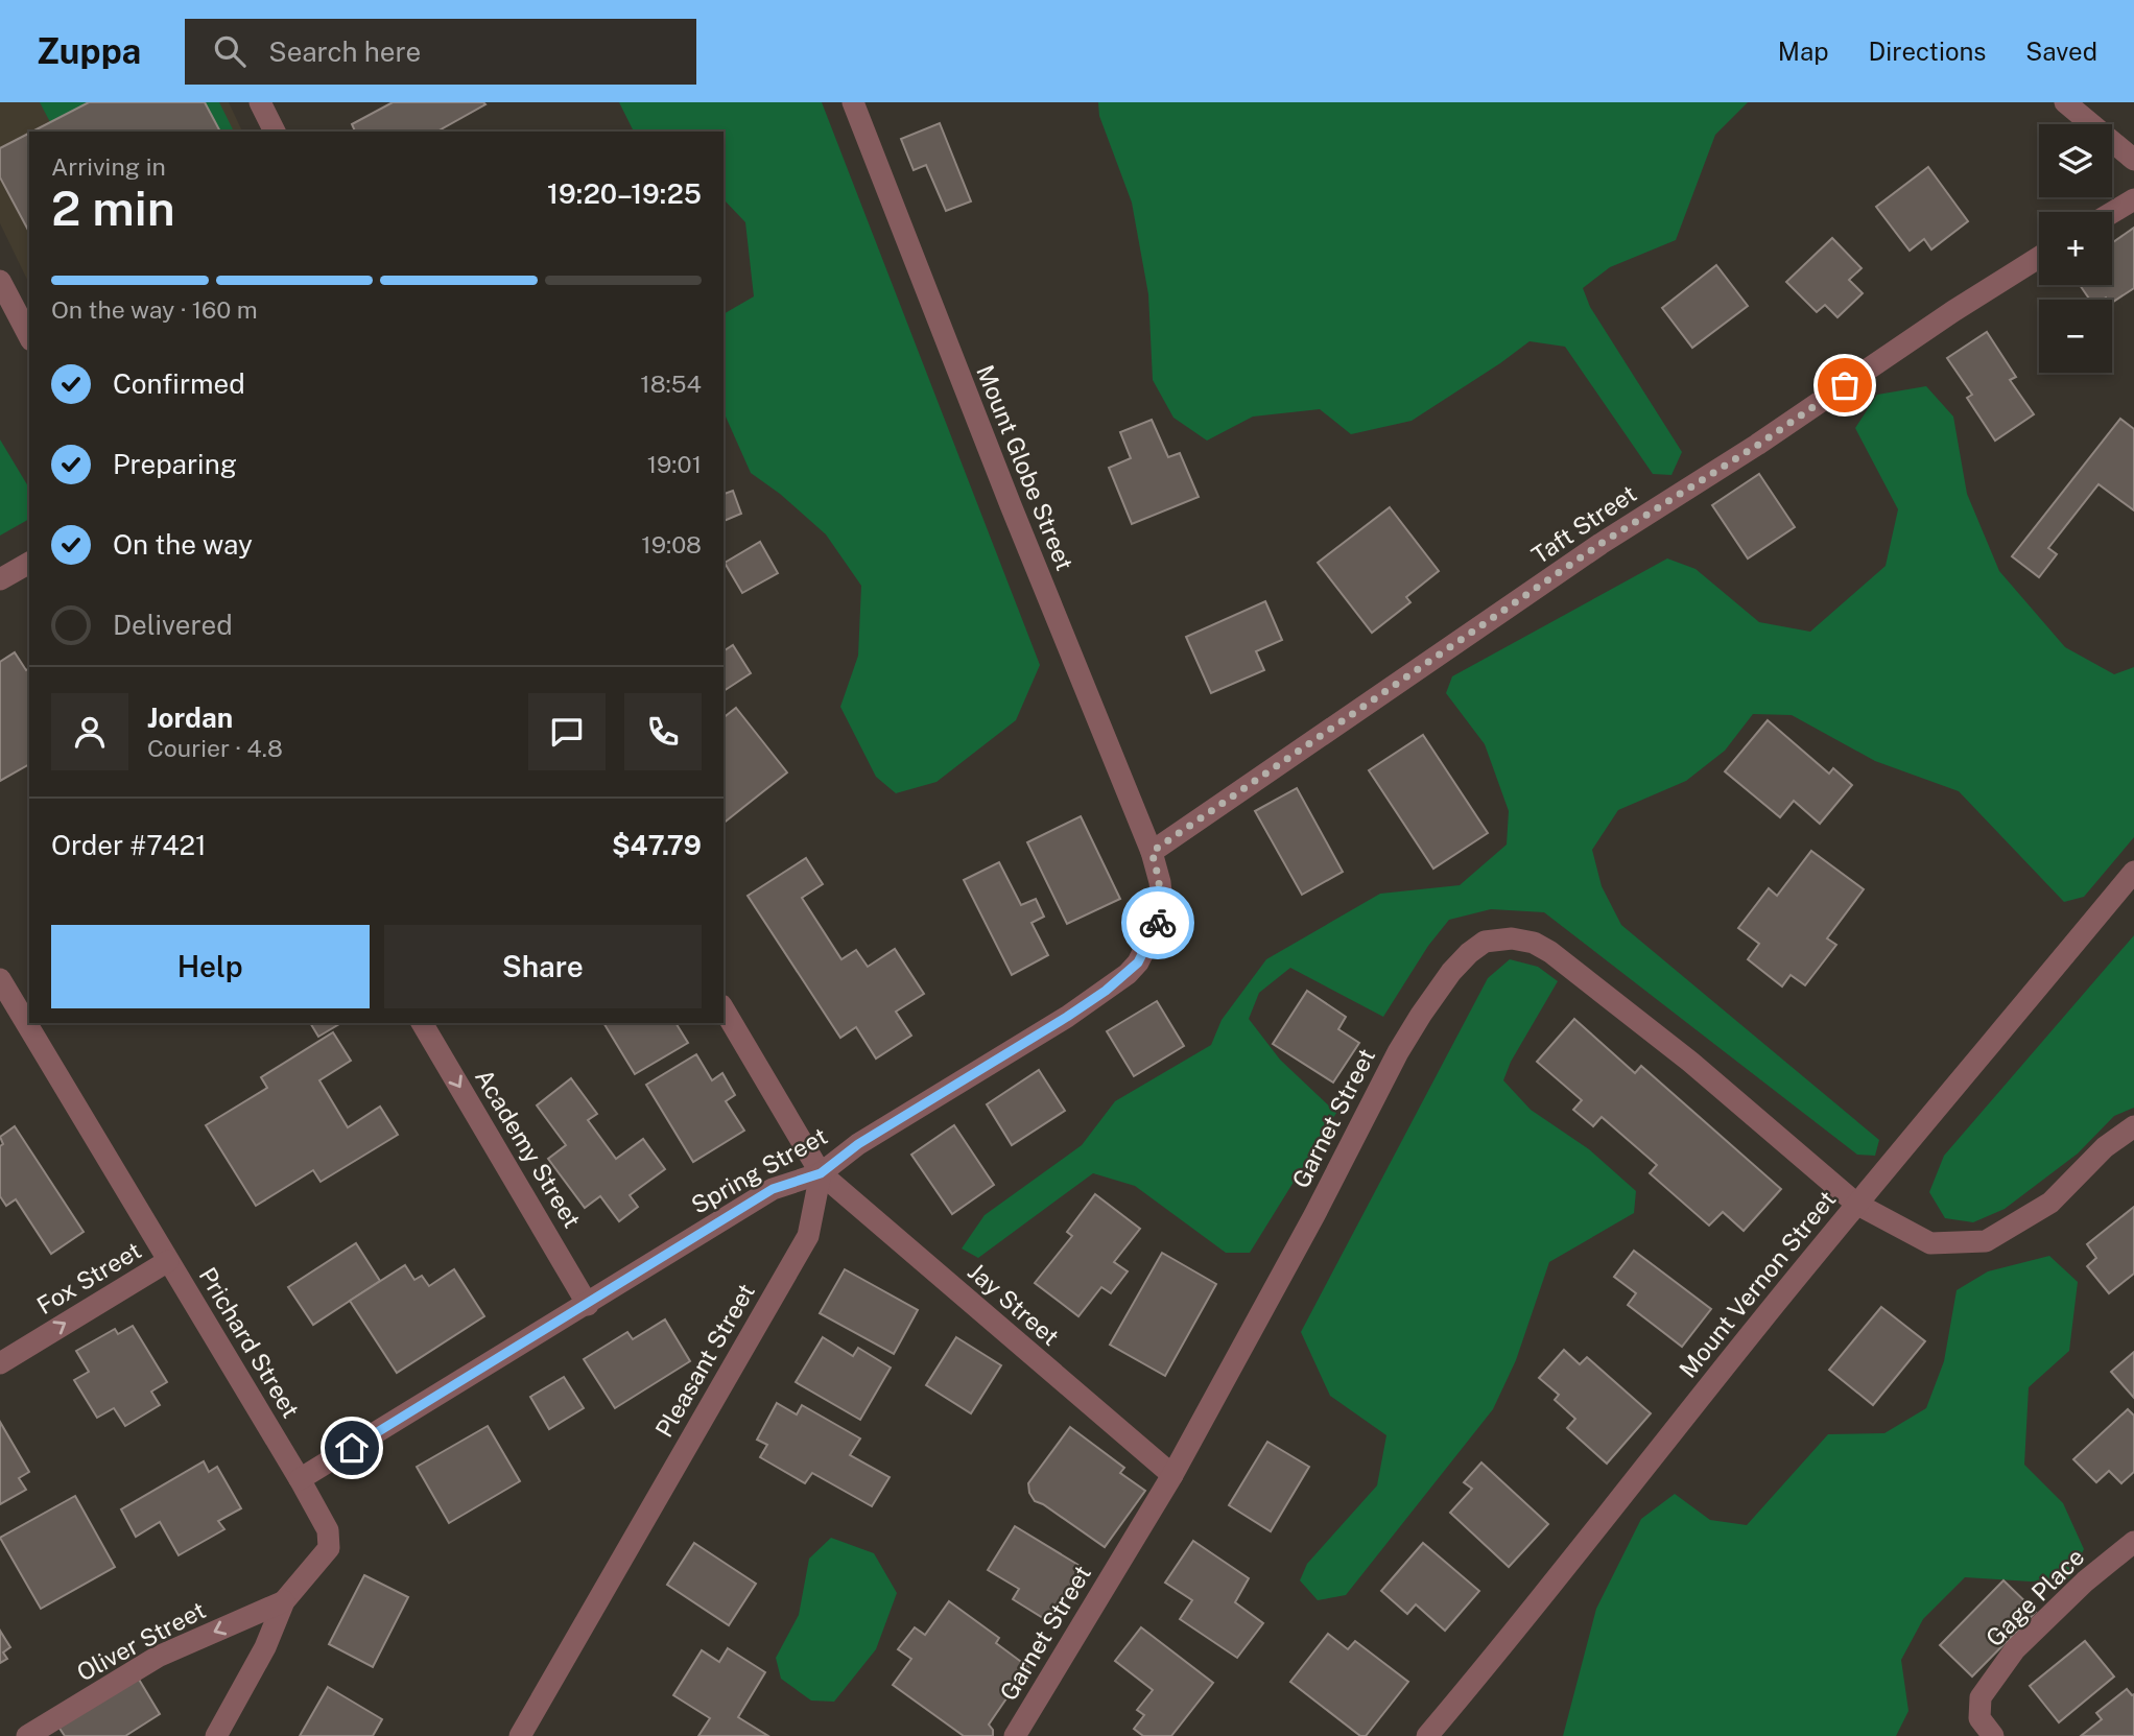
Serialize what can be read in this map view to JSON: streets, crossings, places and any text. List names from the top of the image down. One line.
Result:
{"streets":{"street":["Mount Globe Street","Taft Street","Garnet Street","Academy Street","Spring Street","Fox Street","Mount Vernon Street","Jay Street","Prichard Street","Pleasant Street","Gage Place","Oliver Street"]},"crossings":[["Mount Globe Street","Taft Street"],["Mount Globe Street","Spring Street"],["Taft Street","Spring Street"],["Garnet Street","Mount Vernon Street"],["Garnet Street","Jay Street"],["Academy Street","Spring Street"],["Spring Street","Jay Street"],["Spring Street","Prichard Street"],["Spring Street","Pleasant Street"],["Fox Street","Prichard Street"],["Jay Street","Pleasant Street"],["Prichard Street","Oliver Street"]],"one_way":["Academy Street","Fox Street","Oliver Street"],"page":{"header":"Zuppa","search":"Search here","nav":["Map","Directions","Saved"],"map_buttons":["+","−"],"heading":["2 min","Arriving in","19:20–19:25"],"panel":["Jordan","Courier · 4.8","Order #7421","$47.79"],"bar":"On the way · 160 m","list":[["Confirmed","18:54"],["Preparing","19:01"],["On the way","19:08"],"Delivered"],"buttons":["Help","Share"]}}
